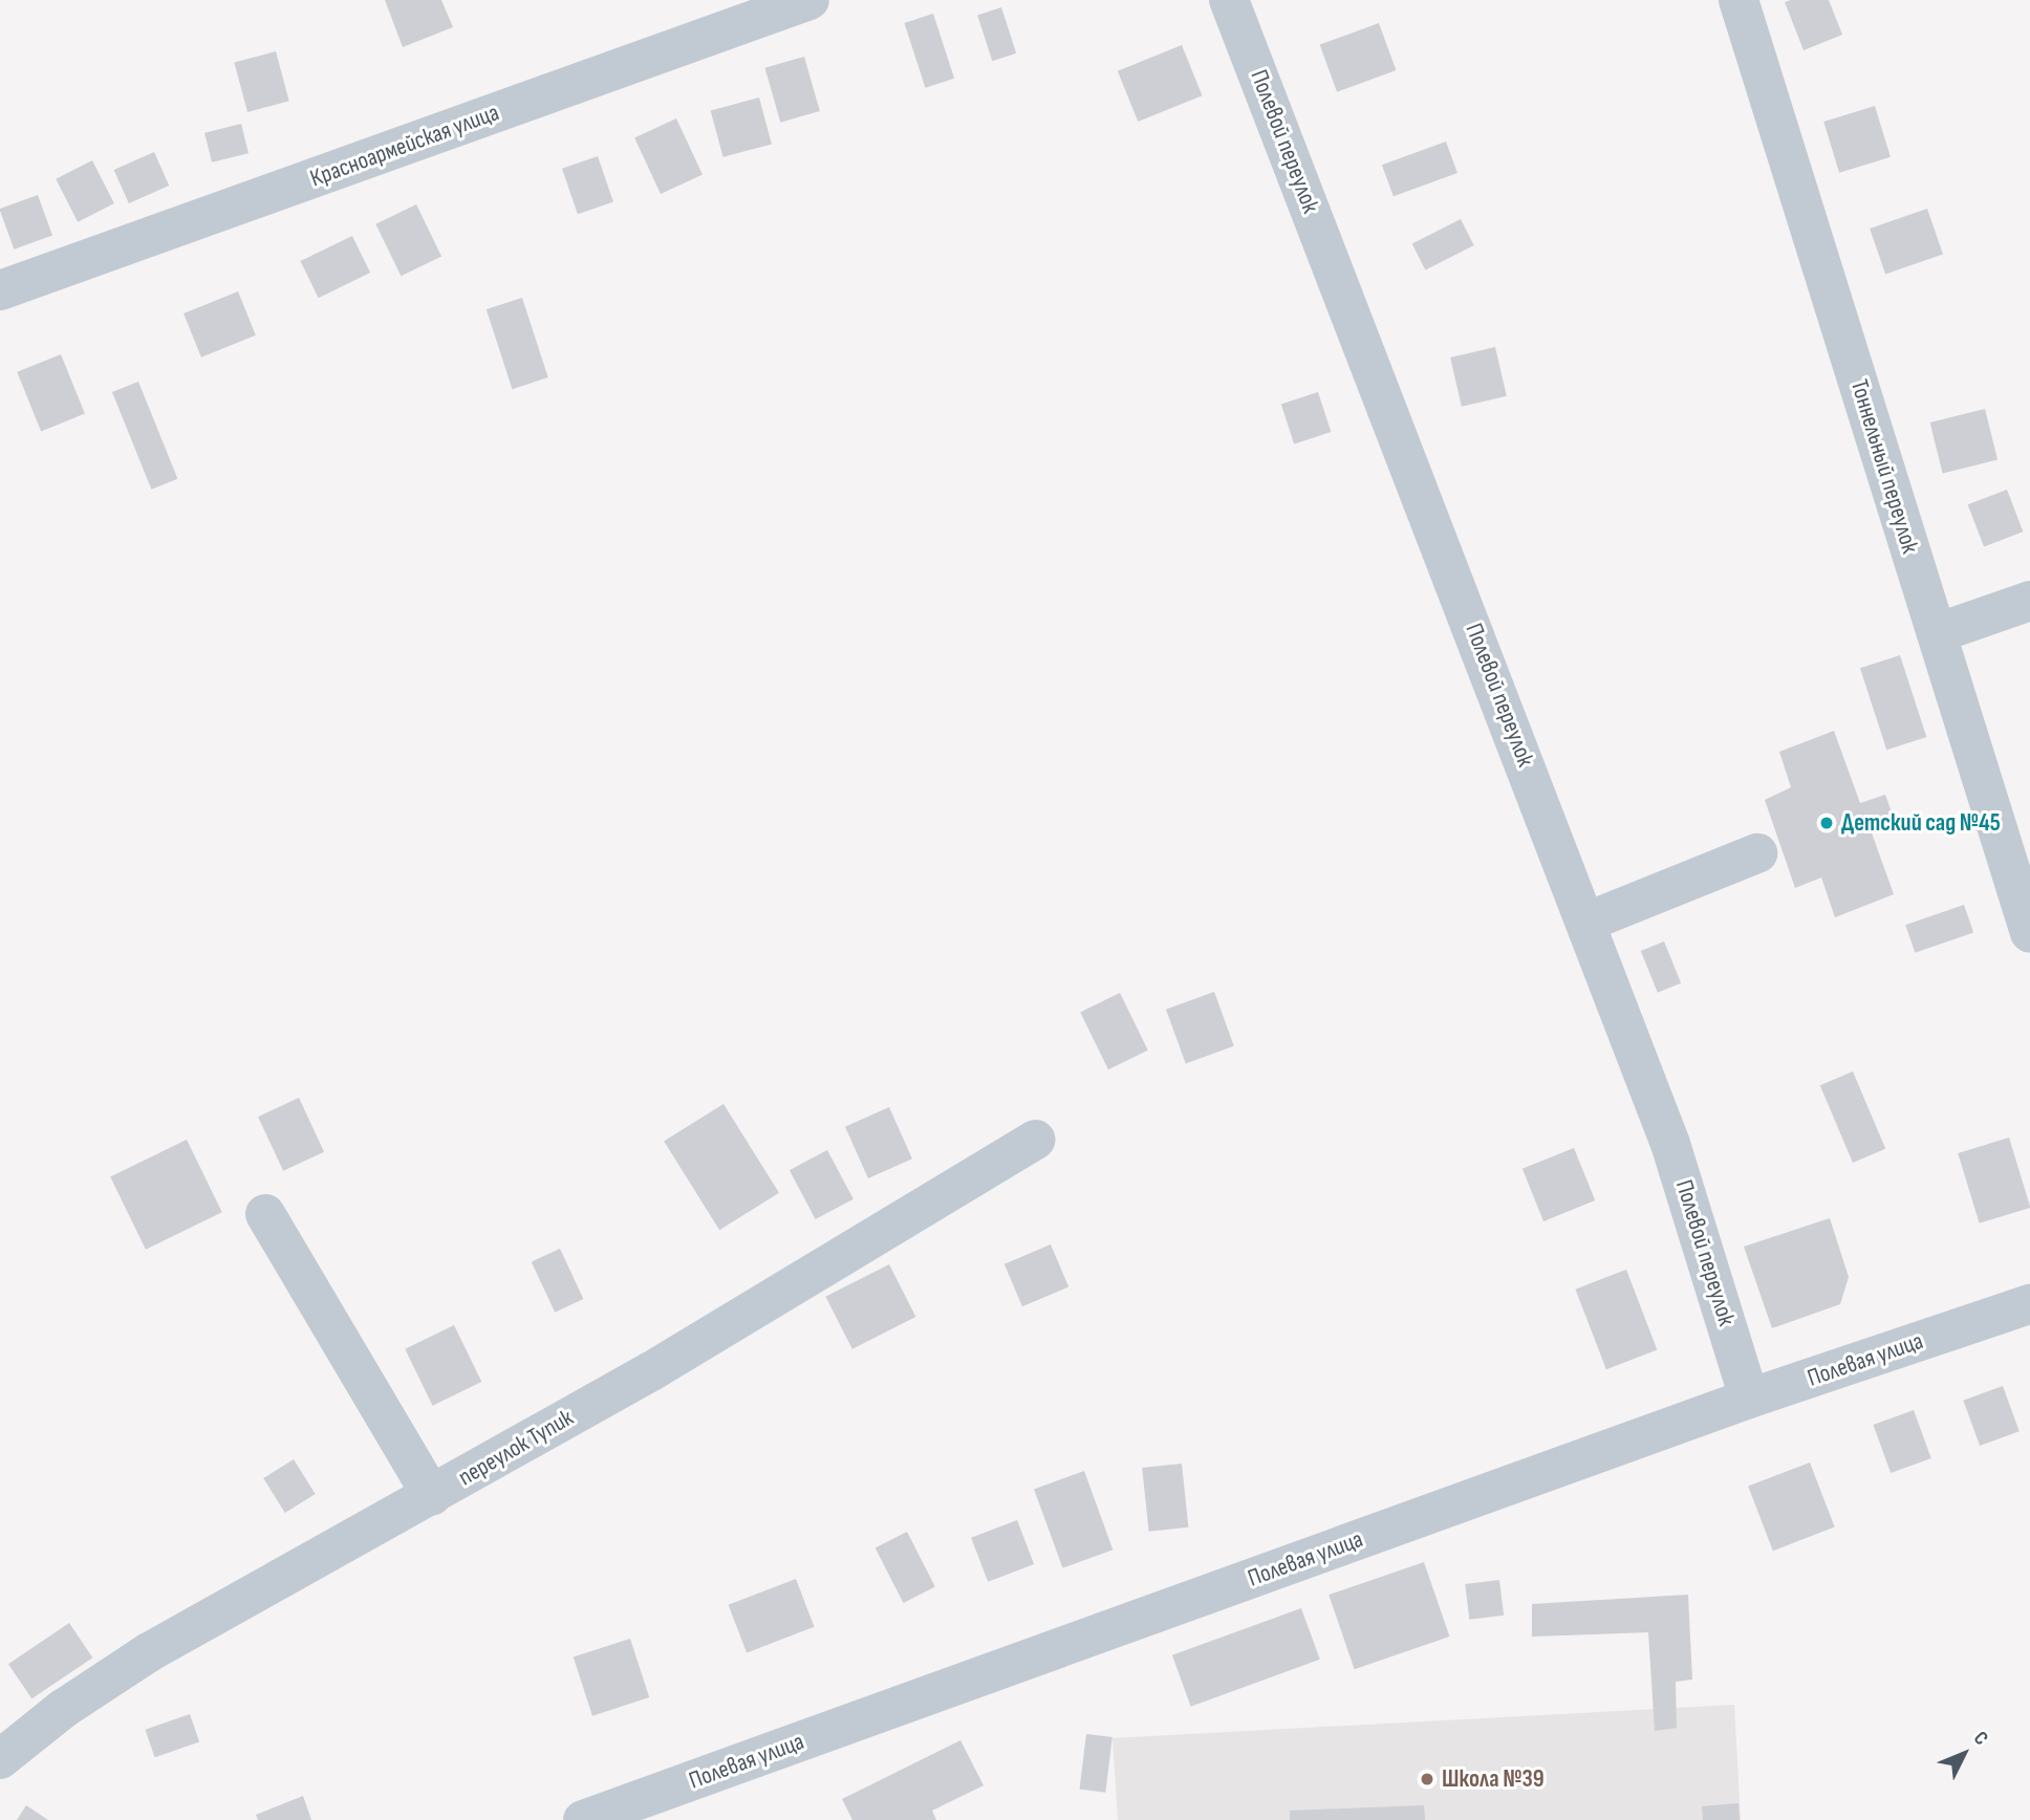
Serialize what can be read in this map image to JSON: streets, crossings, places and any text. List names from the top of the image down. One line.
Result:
{"streets":{"street":["Полевой переулок","Красноармейская улица","Тоннельный переулок","Полевая улица","переулок Тупик"]},"crossings":[["Полевой переулок","Полевая улица"]],"places":["Детский сад №45","Школа №39"],"north":"top right"}
